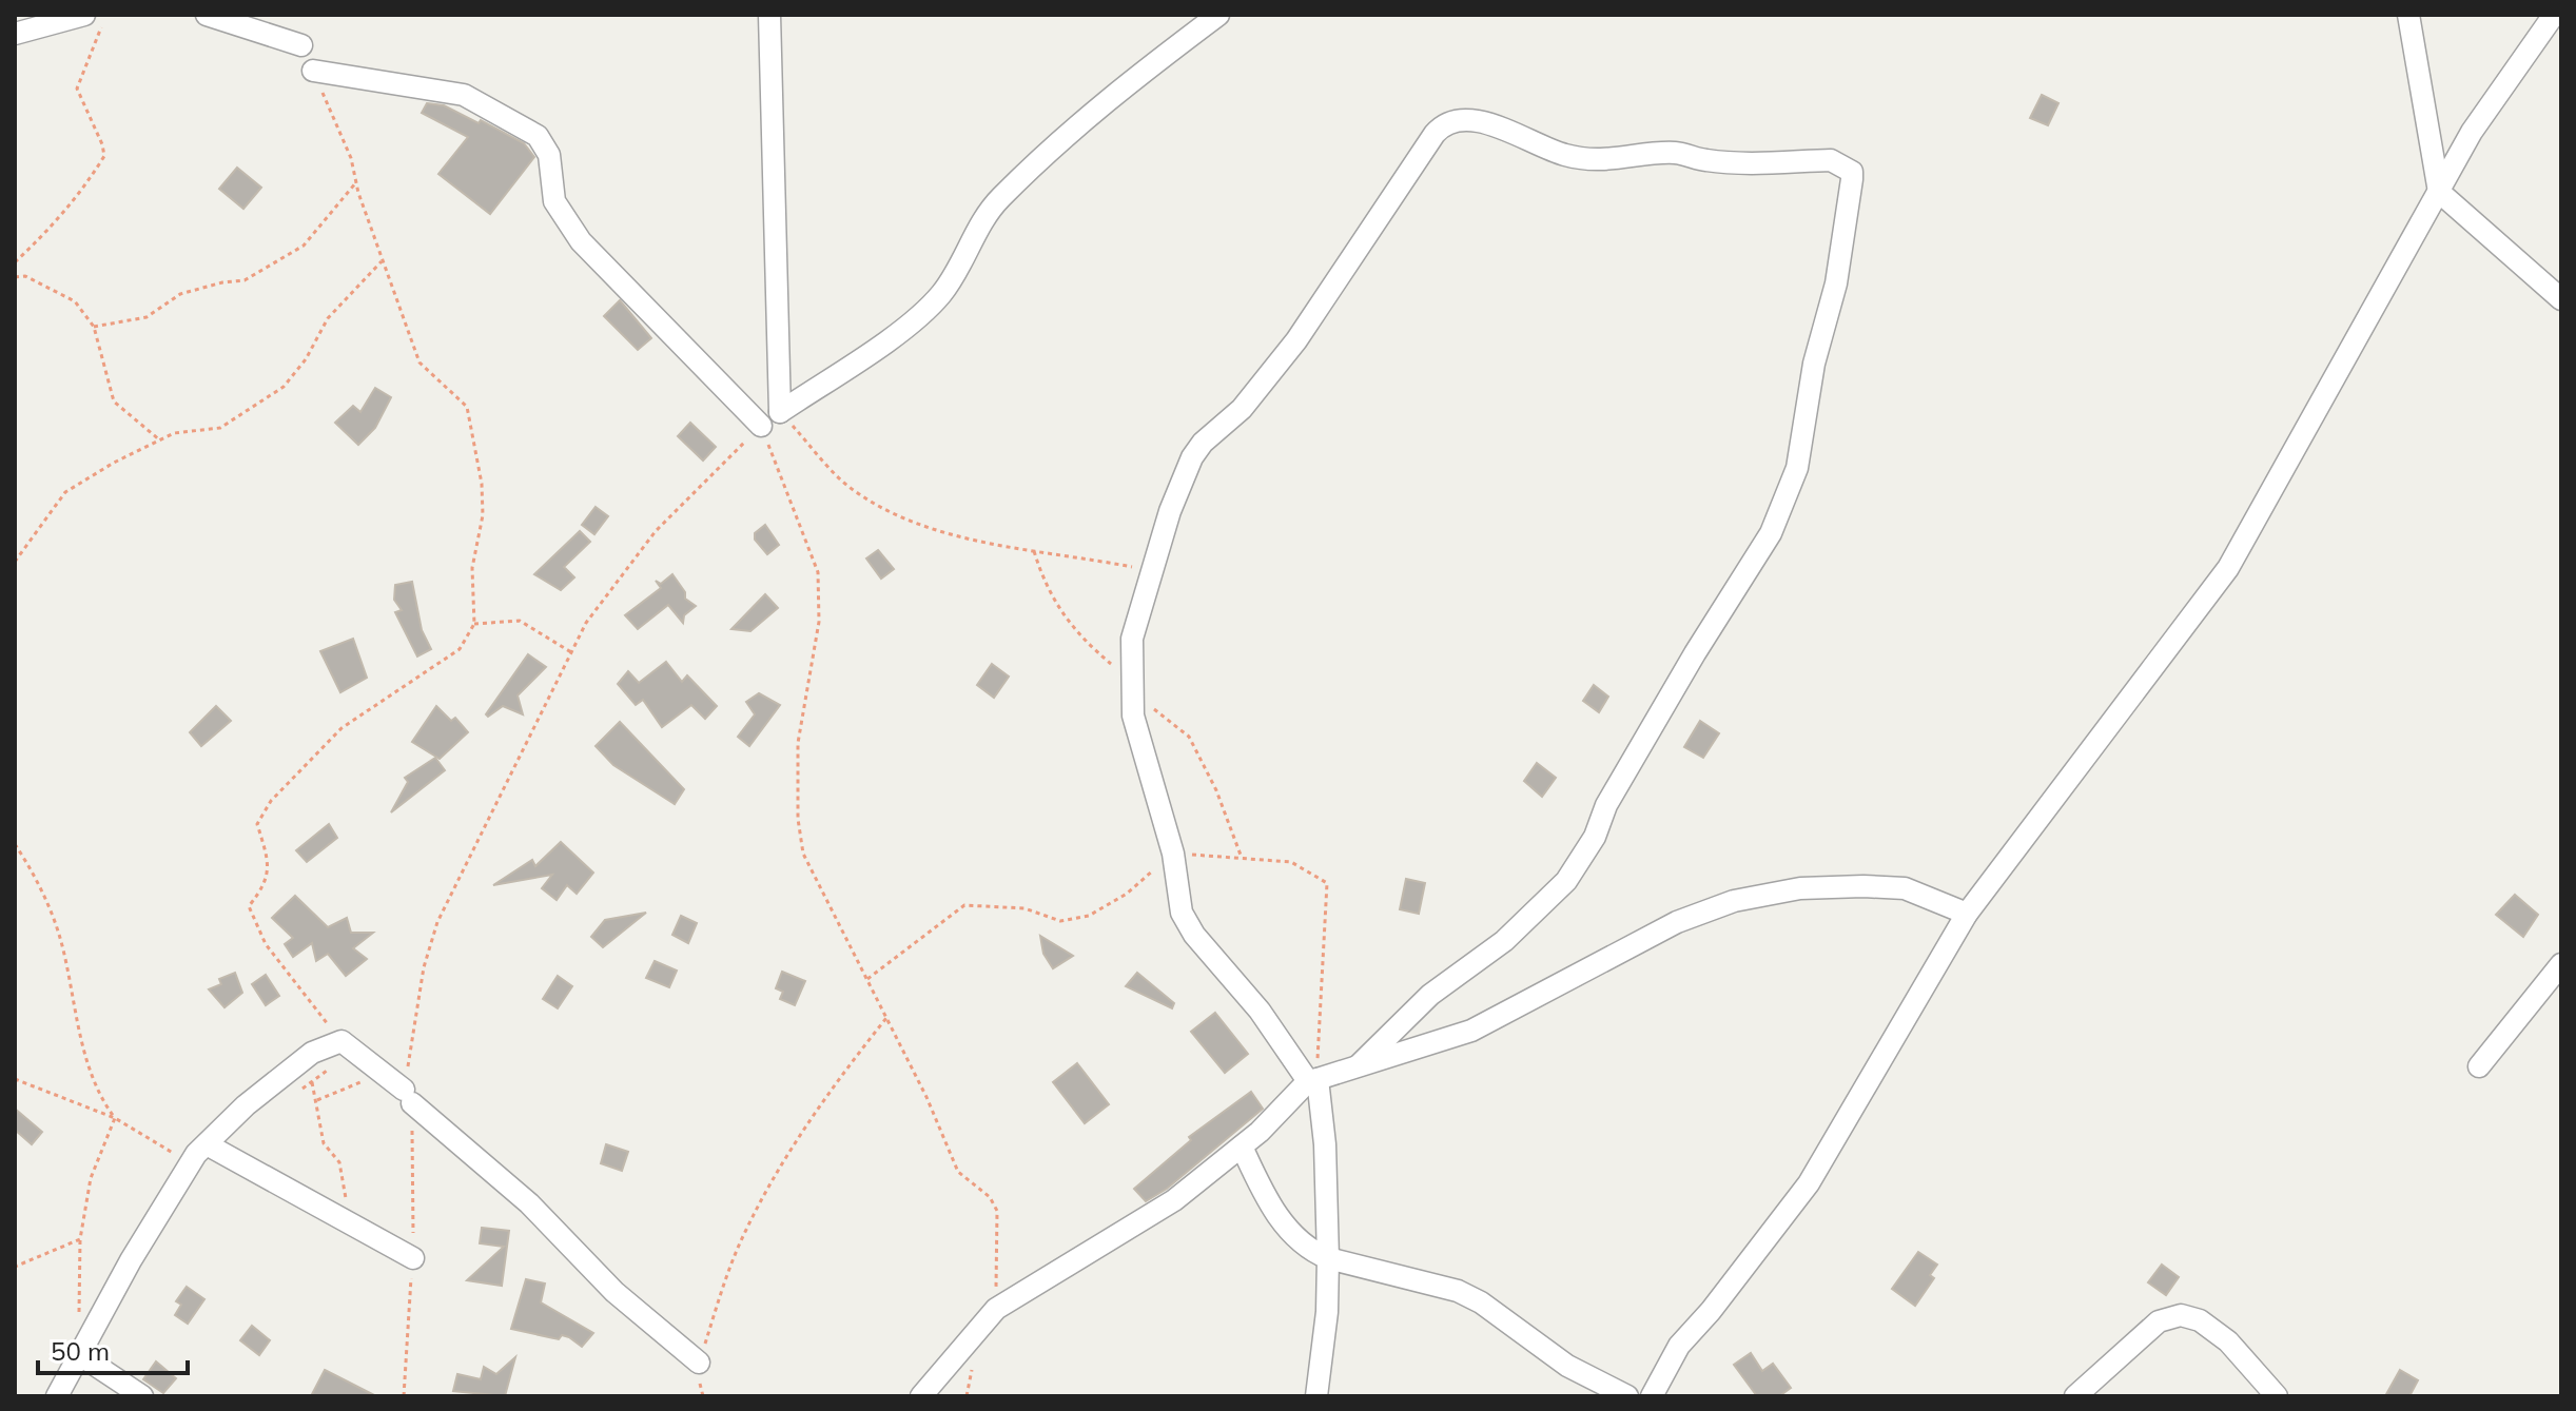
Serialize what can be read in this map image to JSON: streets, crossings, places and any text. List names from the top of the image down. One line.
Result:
{"scale_bar":"50 m"}
